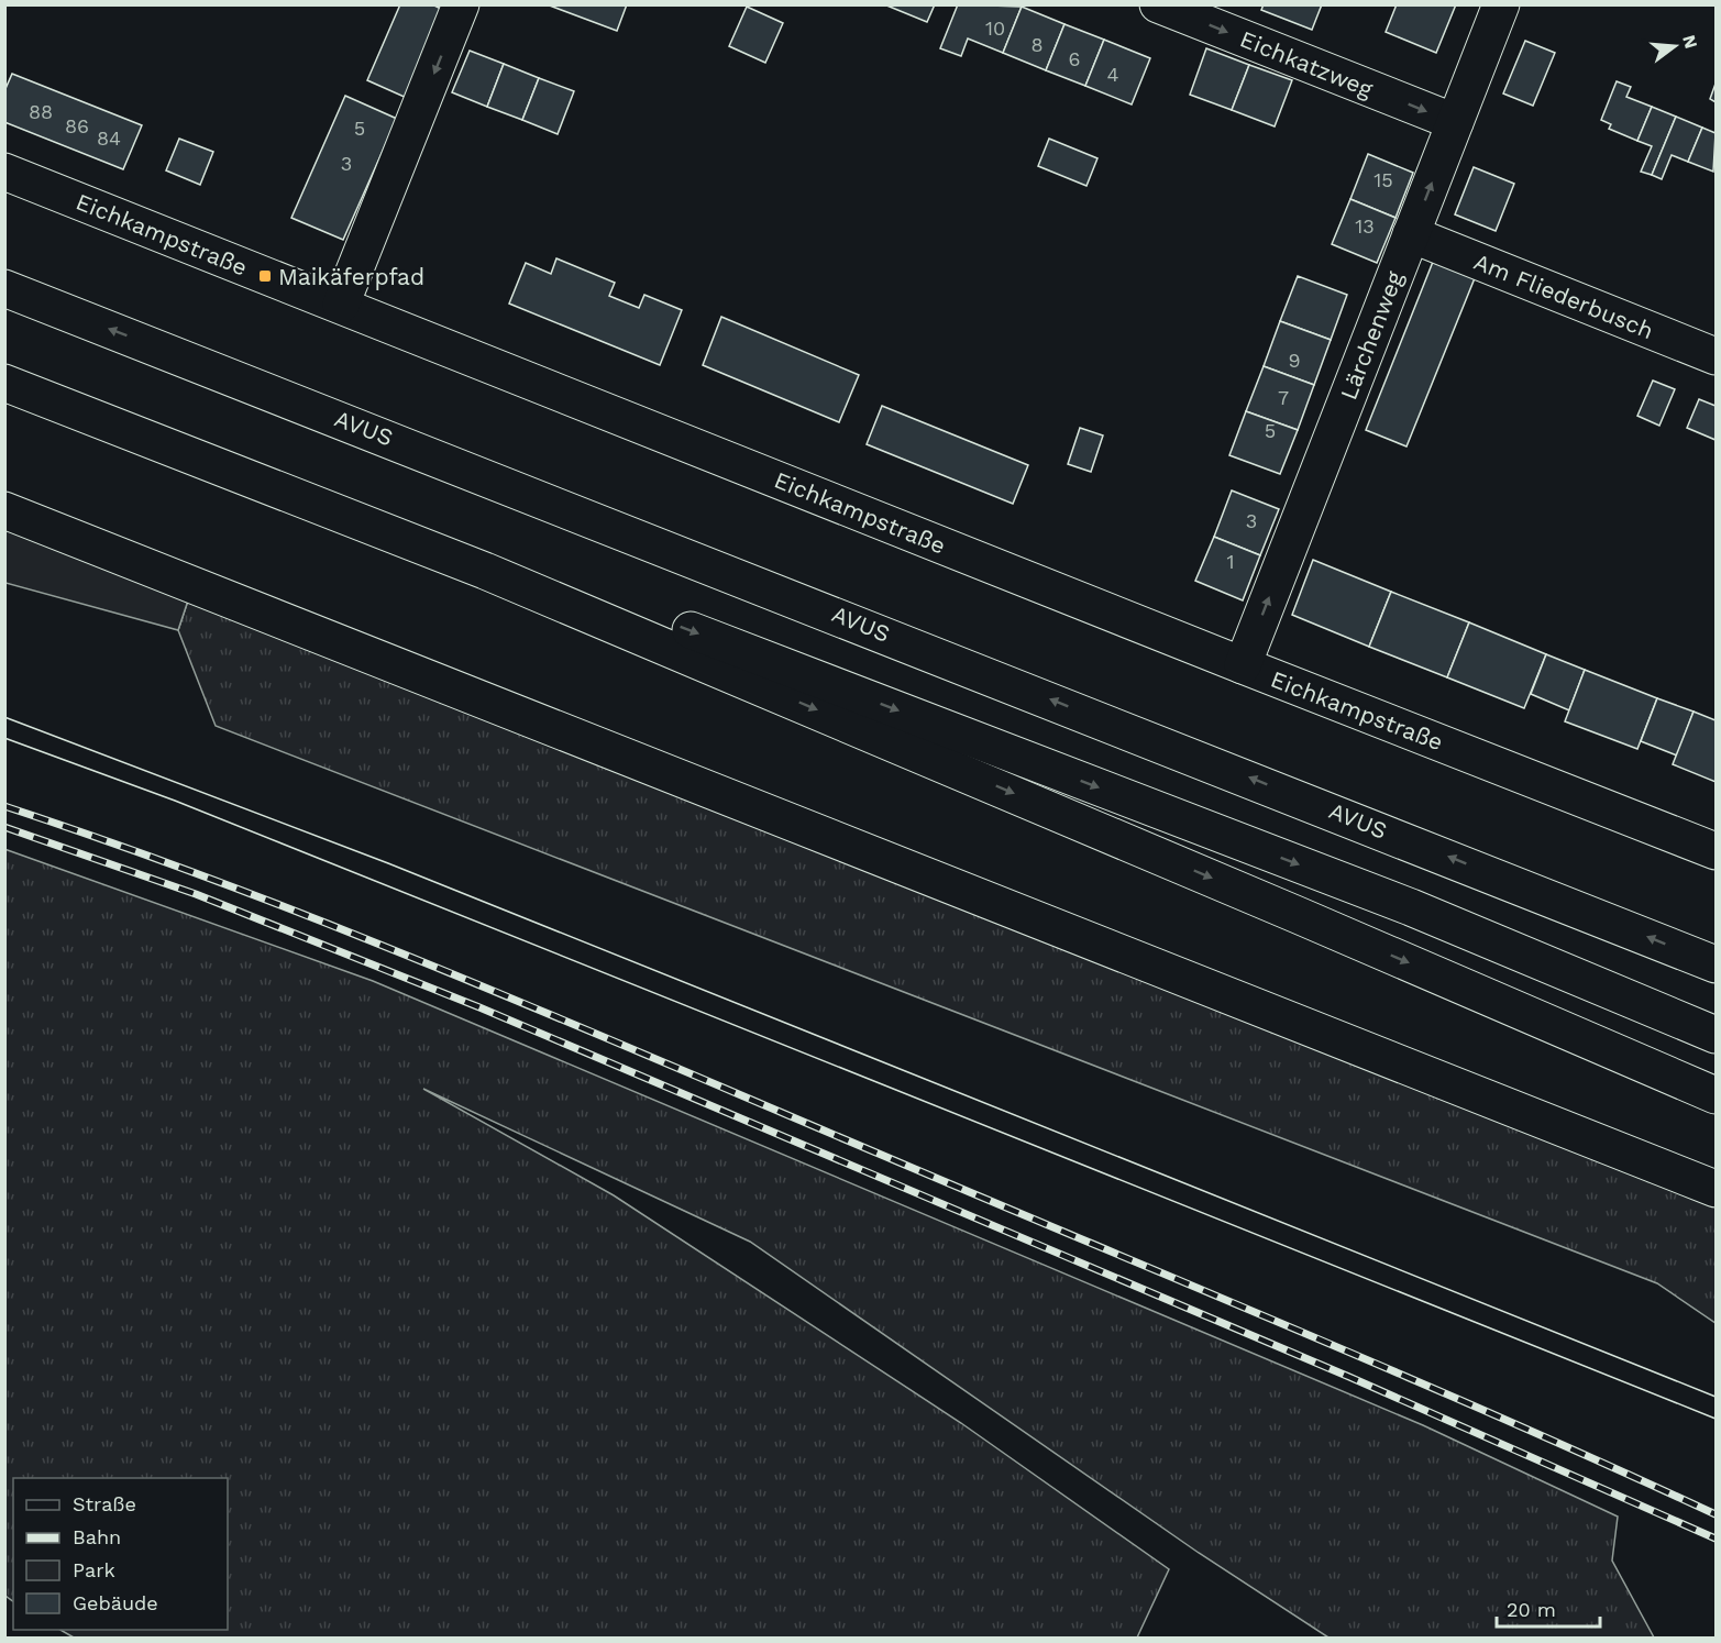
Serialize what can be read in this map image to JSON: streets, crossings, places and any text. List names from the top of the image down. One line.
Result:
{"streets":{"main road":["Eichkatzweg","Eichkampstraße","Am Fliederbusch","Lärchenweg","AVUS"]},"crossings":[["Eichkatzweg","Lärchenweg"],["Eichkampstraße","Lärchenweg"],["Am Fliederbusch","Lärchenweg"]],"one_way":["Eichkatzweg","Lärchenweg"],"places":{"transit":["Maikäferpfad"]},"house_numbers":["10","8","6","4","88","86","5","84","3","15","13","9","7","5","3","1"],"legend":["Straße","Bahn","Park","Gebäude"],"scale_bar":"20 m","north":"right"}
